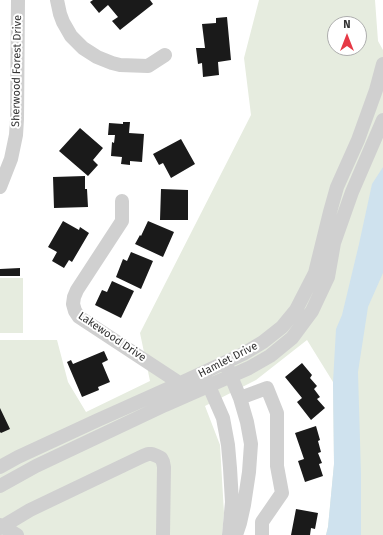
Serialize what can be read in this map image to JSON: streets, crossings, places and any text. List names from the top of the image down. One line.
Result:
{"streets":{"street":["Sherwood Forest Drive","Lakewood Drive","Hamlet Drive"]},"crossings":[["Lakewood Drive","Hamlet Drive"]],"north":"top"}
